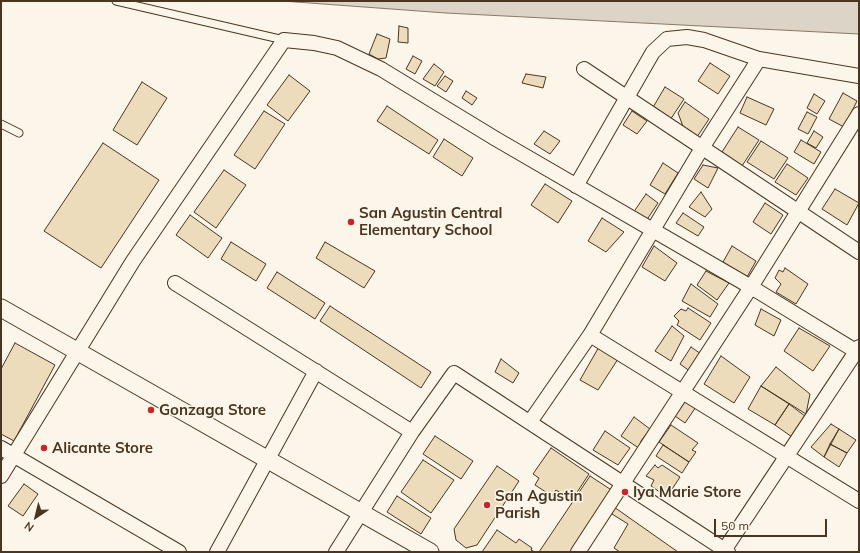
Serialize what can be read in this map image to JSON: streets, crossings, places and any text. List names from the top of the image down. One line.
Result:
{"places":["San Agustin Central Elementary School","Gonzaga Store","Alicante Store","Iya Marie Store","San Agustin Parish"],"scale_bar":"50 m","north":"bottom left"}
